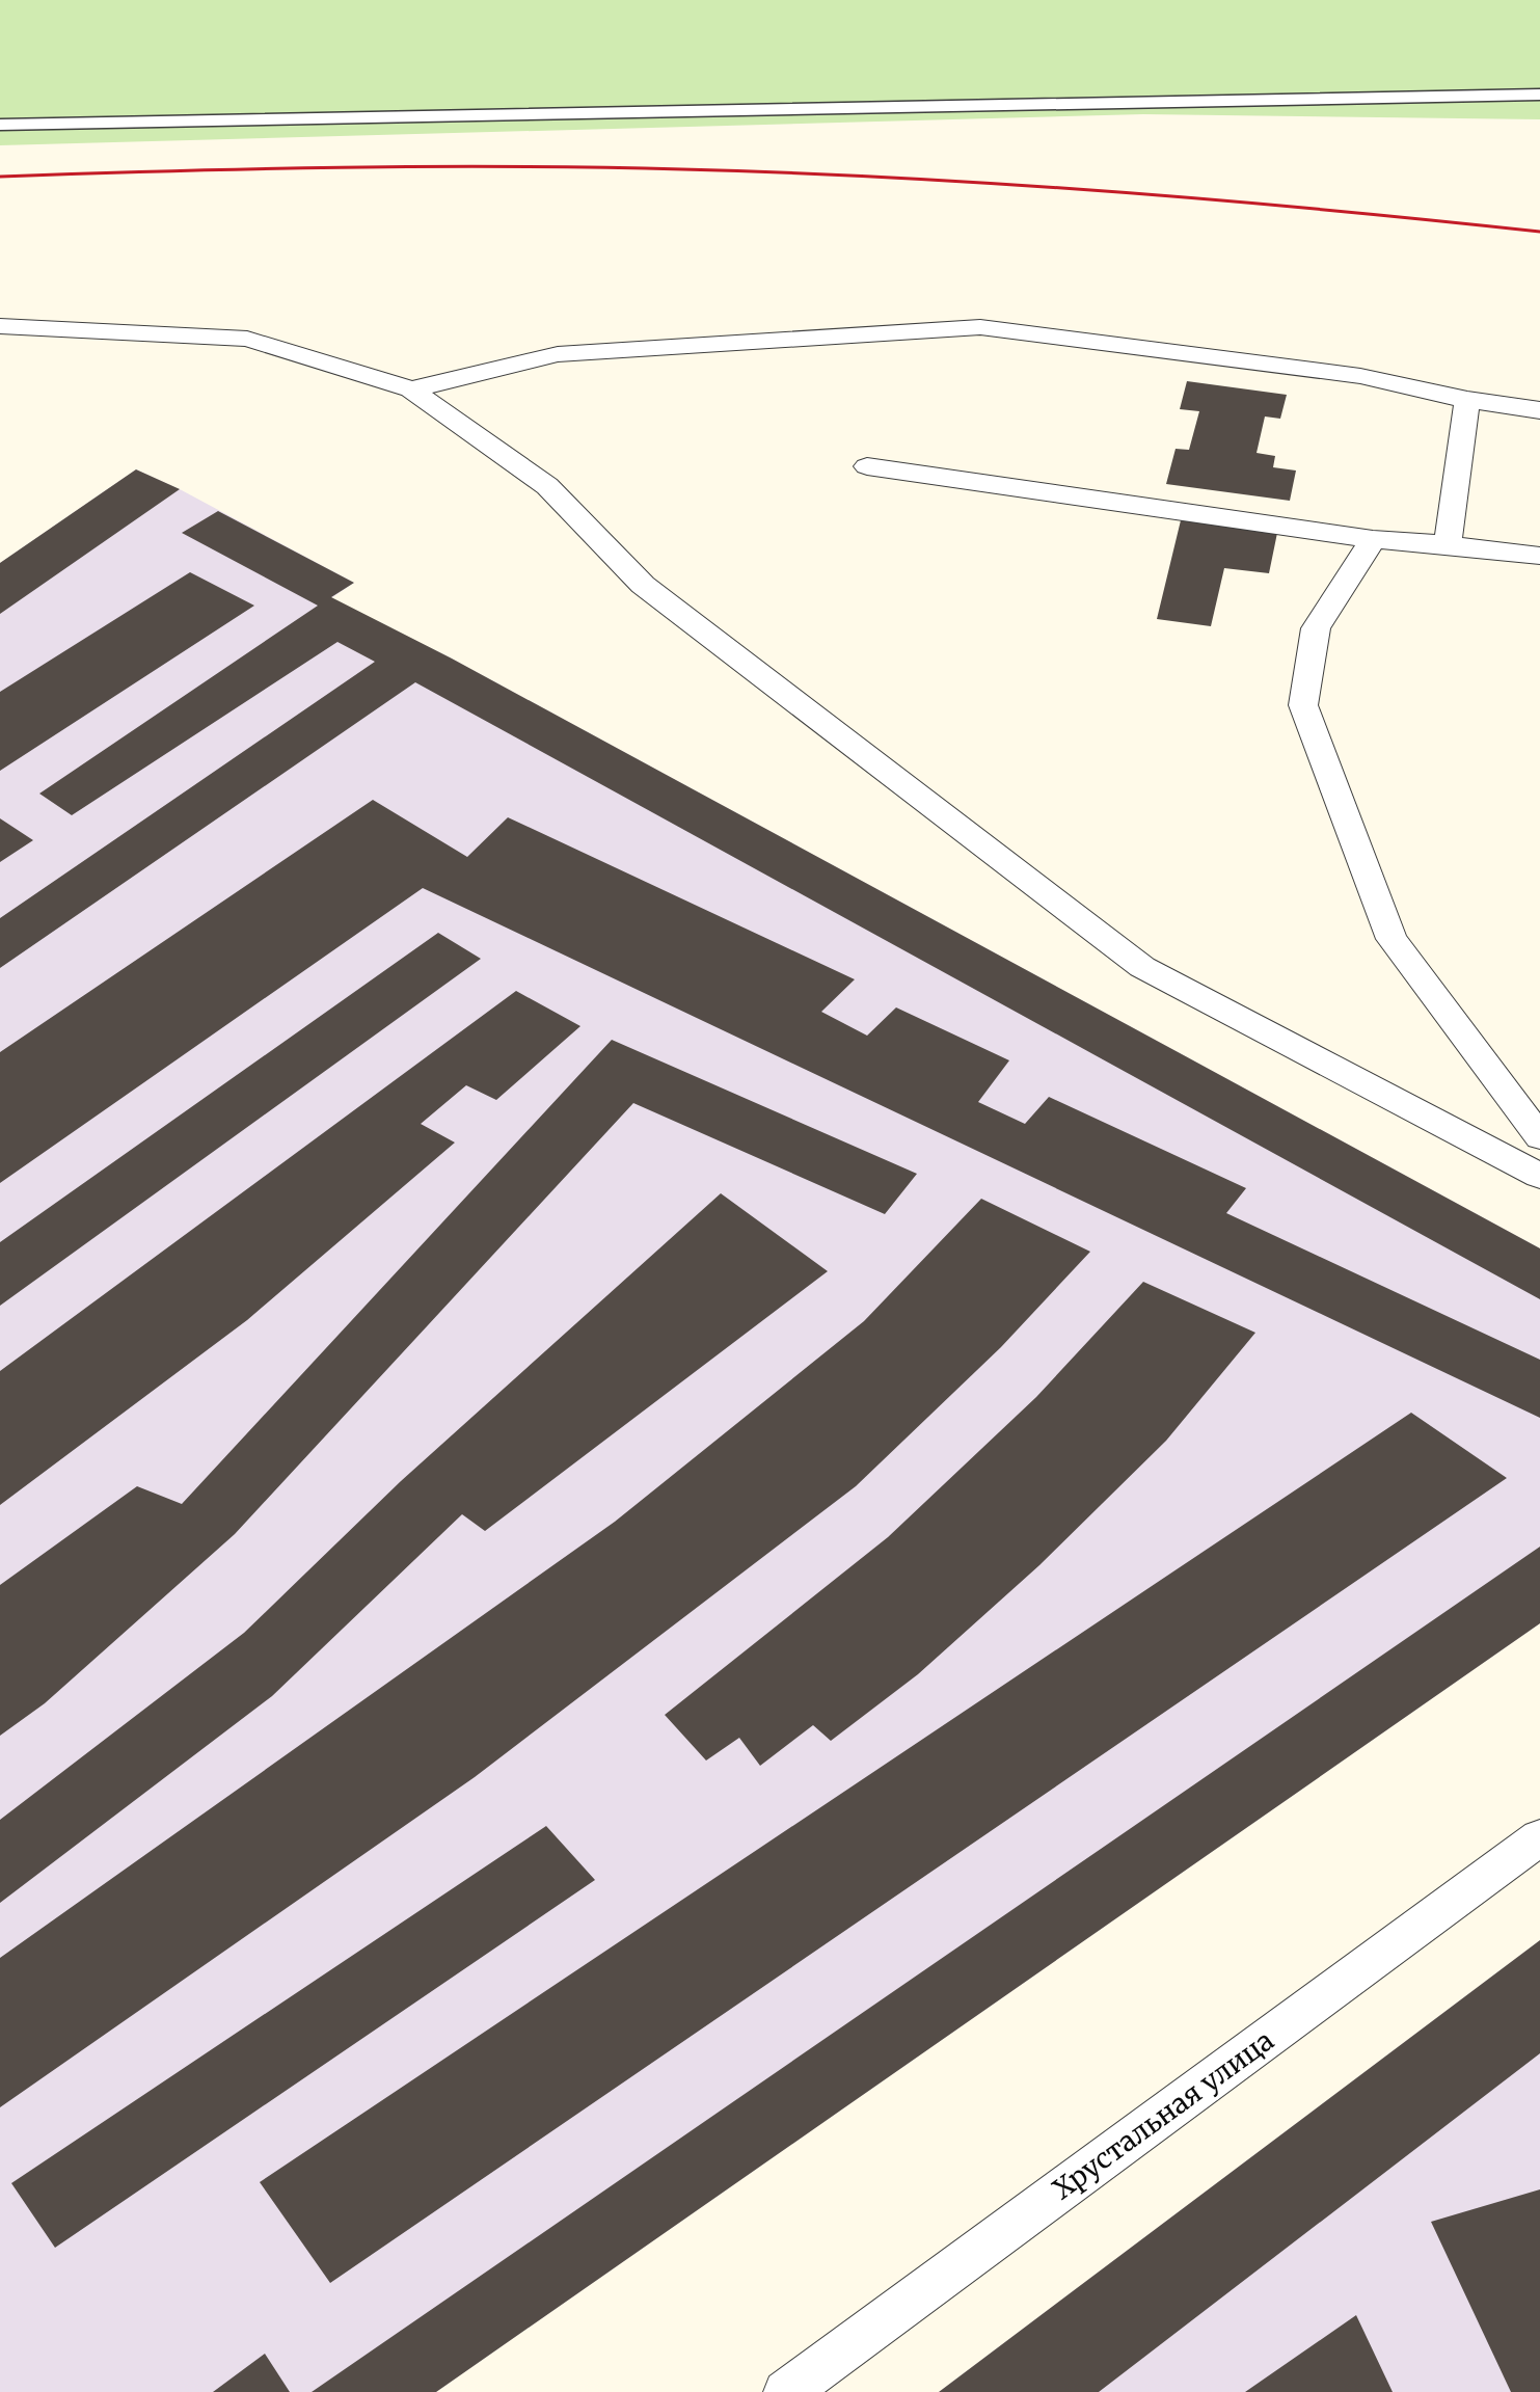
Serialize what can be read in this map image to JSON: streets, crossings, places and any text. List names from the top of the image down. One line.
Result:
{"streets":{"street":["Хрустальная улица"]}}
